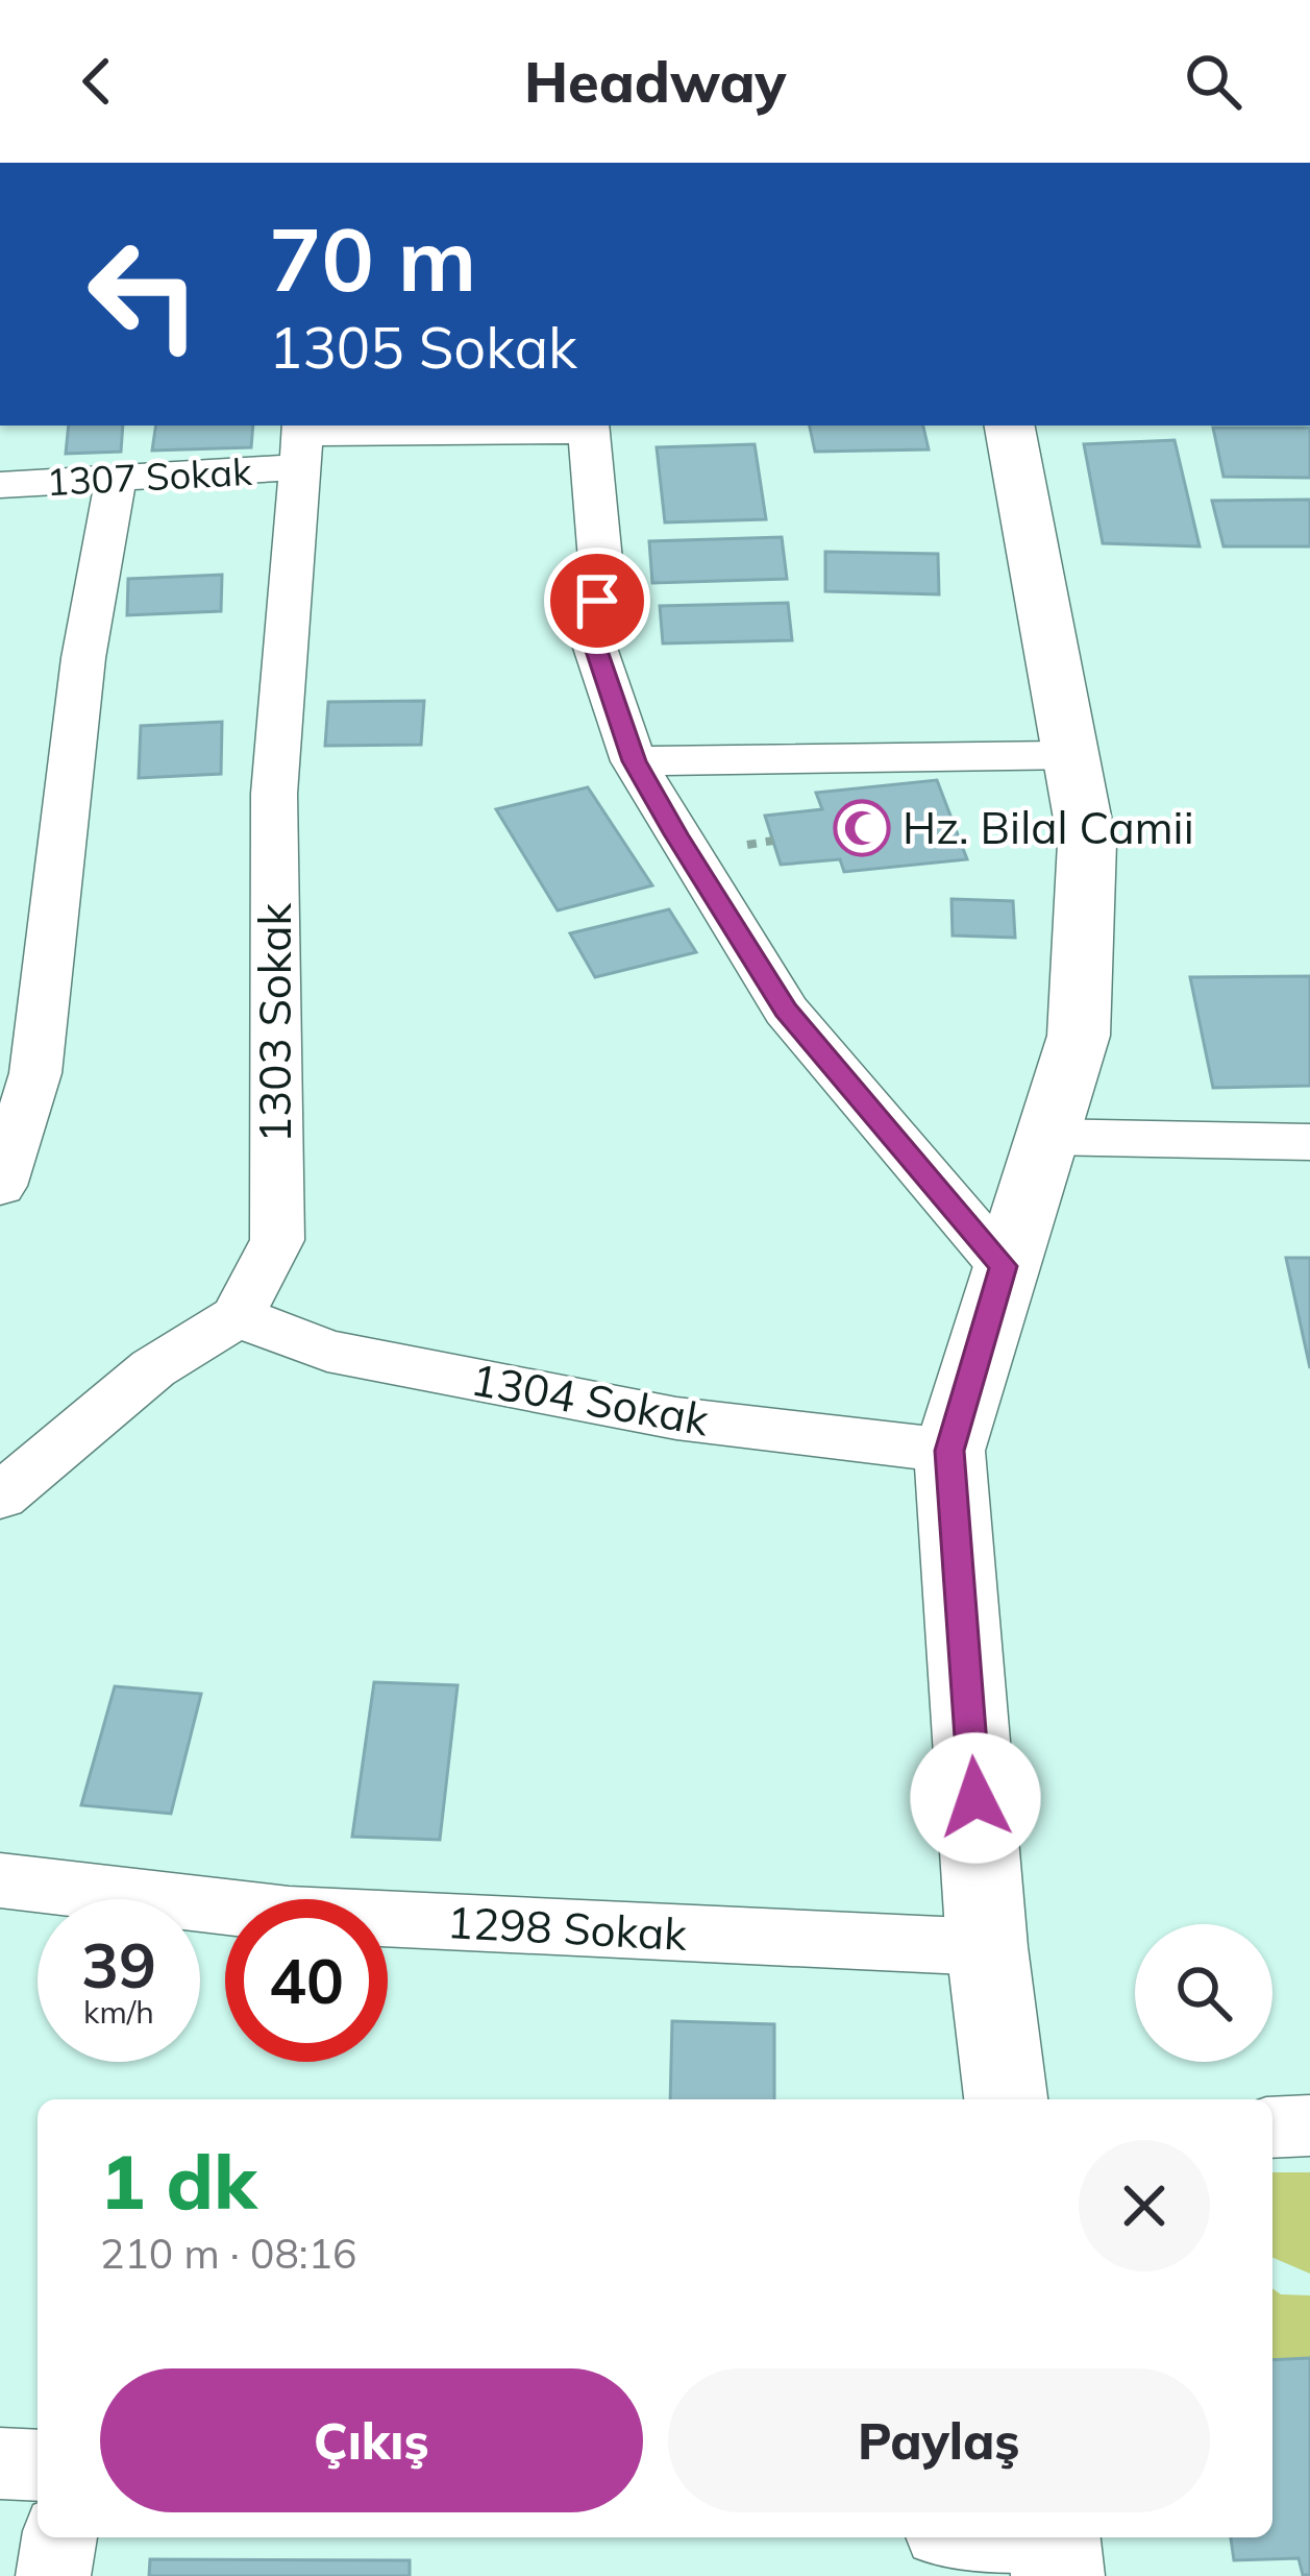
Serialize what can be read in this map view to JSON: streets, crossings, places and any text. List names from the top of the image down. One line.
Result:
{"streets":{"street":["1307 Sokak","1303 Sokak","1304 Sokak","1298 Sokak"]},"crossings":[["1307 Sokak","1303 Sokak"],["1303 Sokak","1304 Sokak"]],"places":{"mosque":["Hz. Bilal Camii"]},"page":{"header":"Headway","turn":["70 m","1305 Sokak"],"speed":"39 km/h","limit":"40","heading":["1 dk","210 m · 08:16"],"buttons":["Çıkış","Paylaş"]}}
